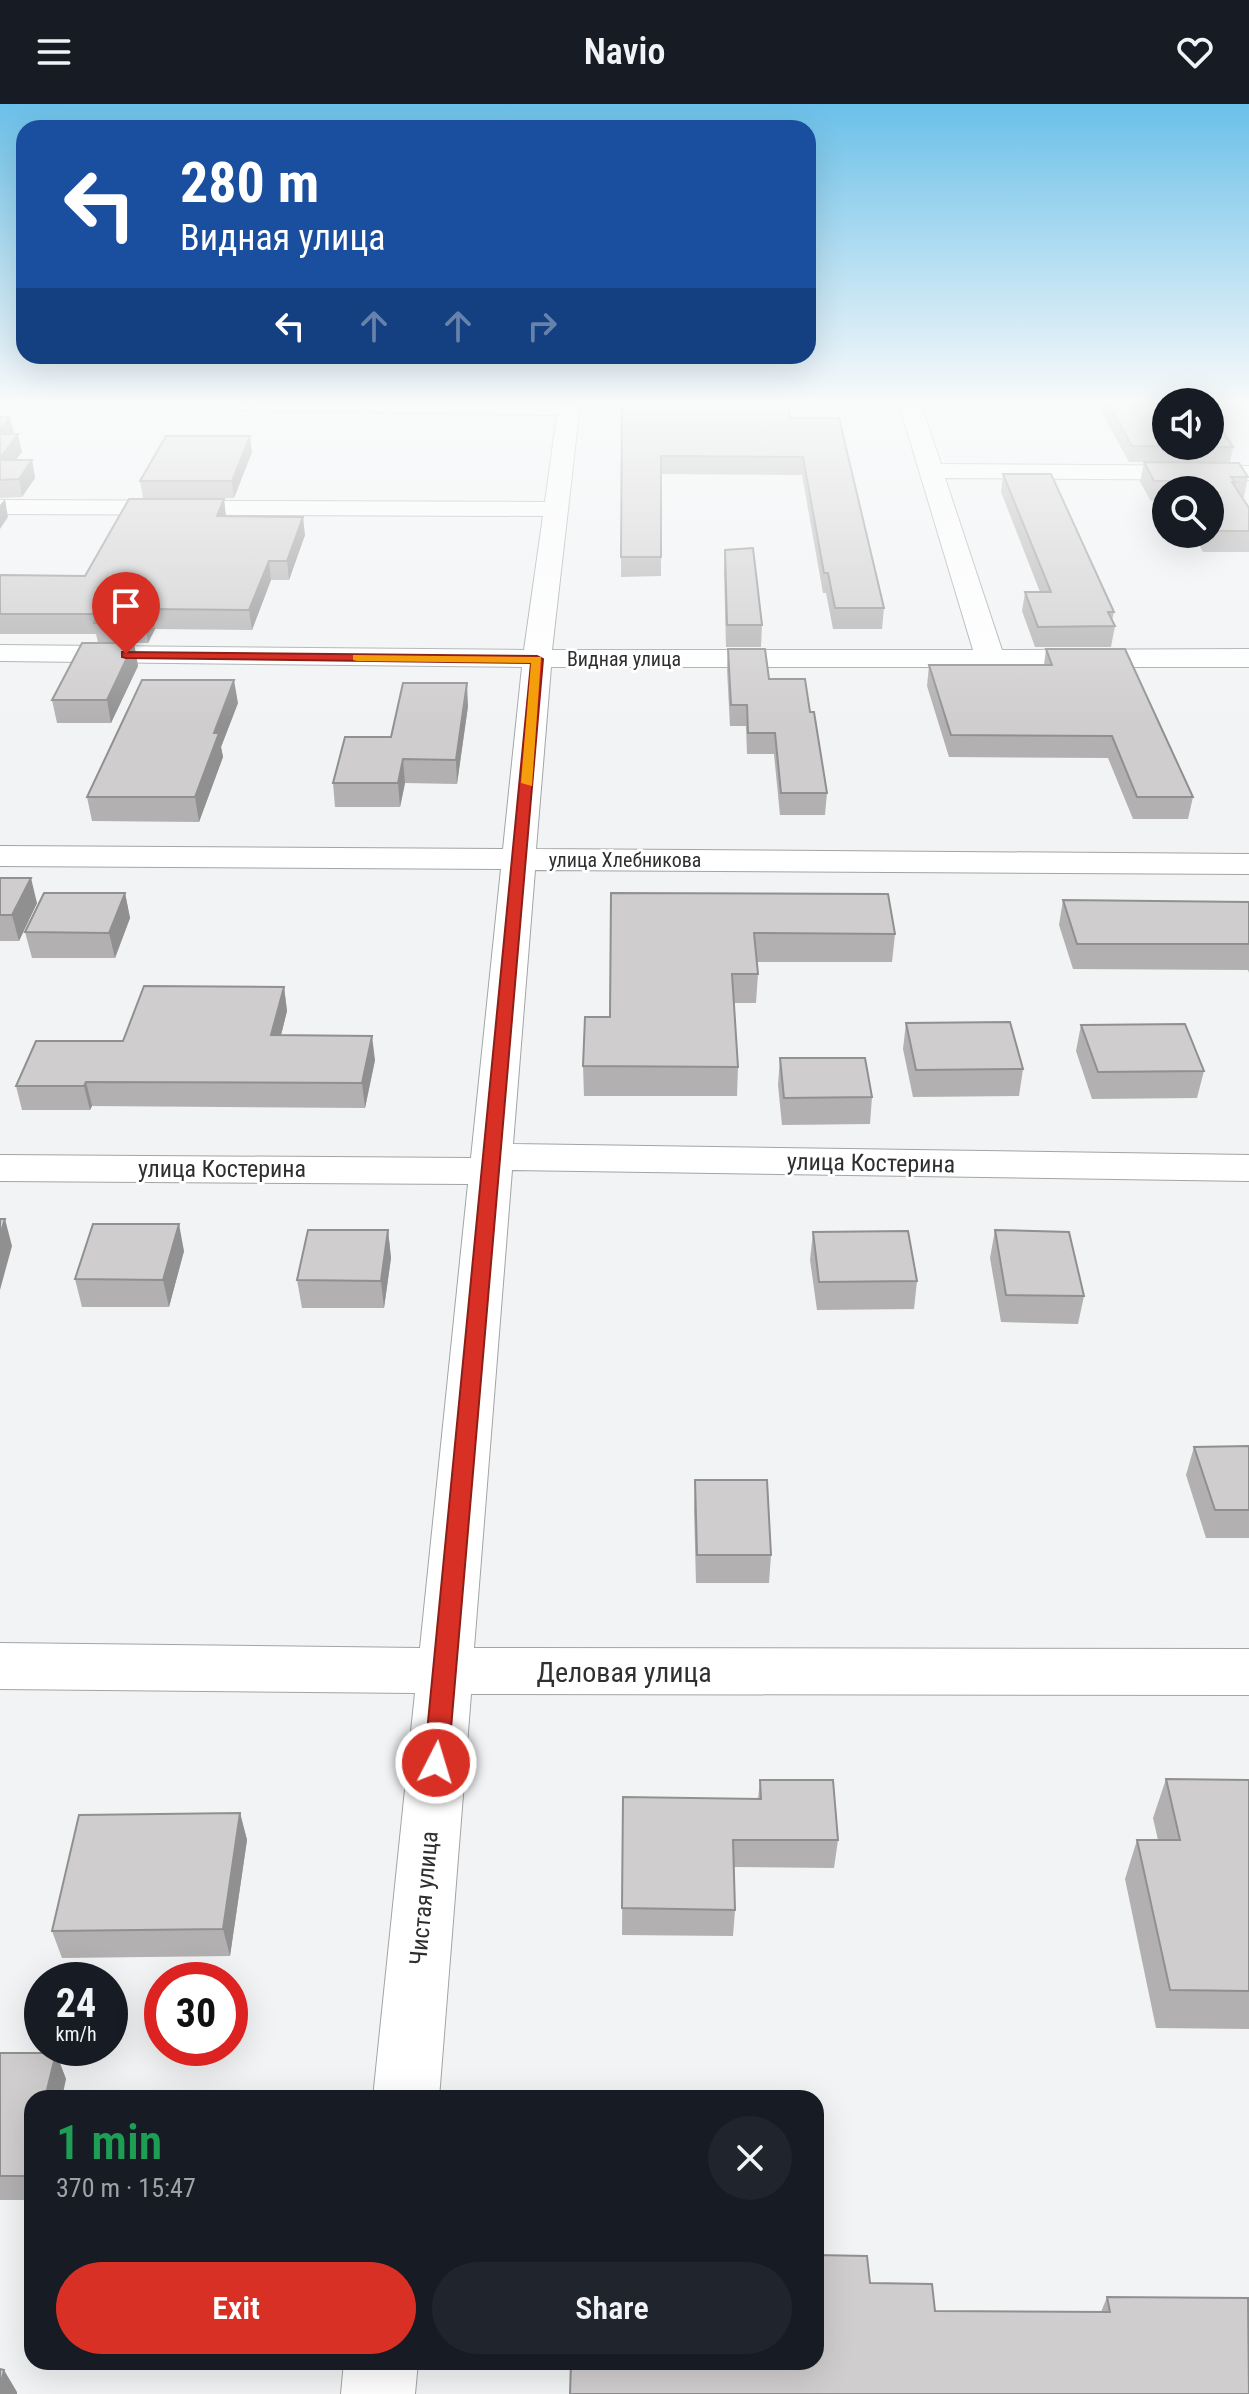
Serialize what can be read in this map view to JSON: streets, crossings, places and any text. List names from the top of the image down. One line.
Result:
{"streets":{"street":["Видная улица","улица Хлебникова","улица Костерина","Деловая улица","Чистая улица"]},"crossings":[["Видная улица","Чистая улица"],["улица Хлебникова","Чистая улица"],["улица Костерина","Чистая улица"],["Деловая улица","Чистая улица"]],"page":{"header":"Navio","turn":["280 m","Видная улица"],"speed":"24 km/h","limit":"30","heading":["1 min","370 m · 15:47"],"buttons":["Exit","Share"]}}
